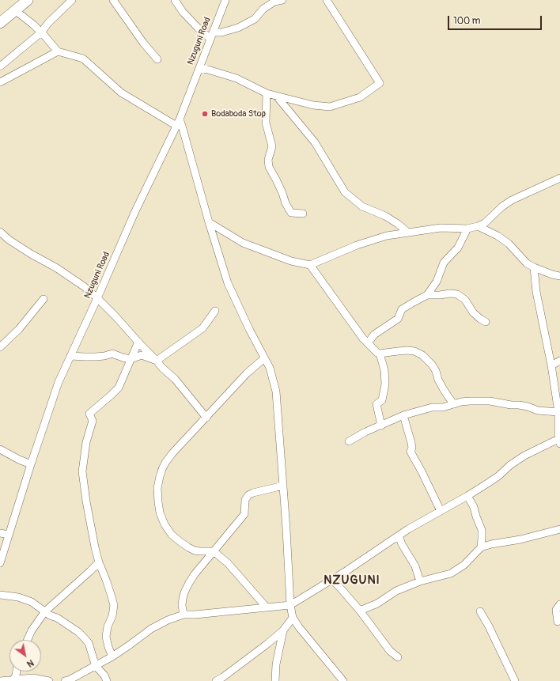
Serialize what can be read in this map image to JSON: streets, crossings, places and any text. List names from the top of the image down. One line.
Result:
{"streets":{"street":["Nzuguni Road"]},"districts":["NZUGUNI"],"places":["Bodaboda Stop"],"scale_bar":"100 m","north":"bottom right"}
